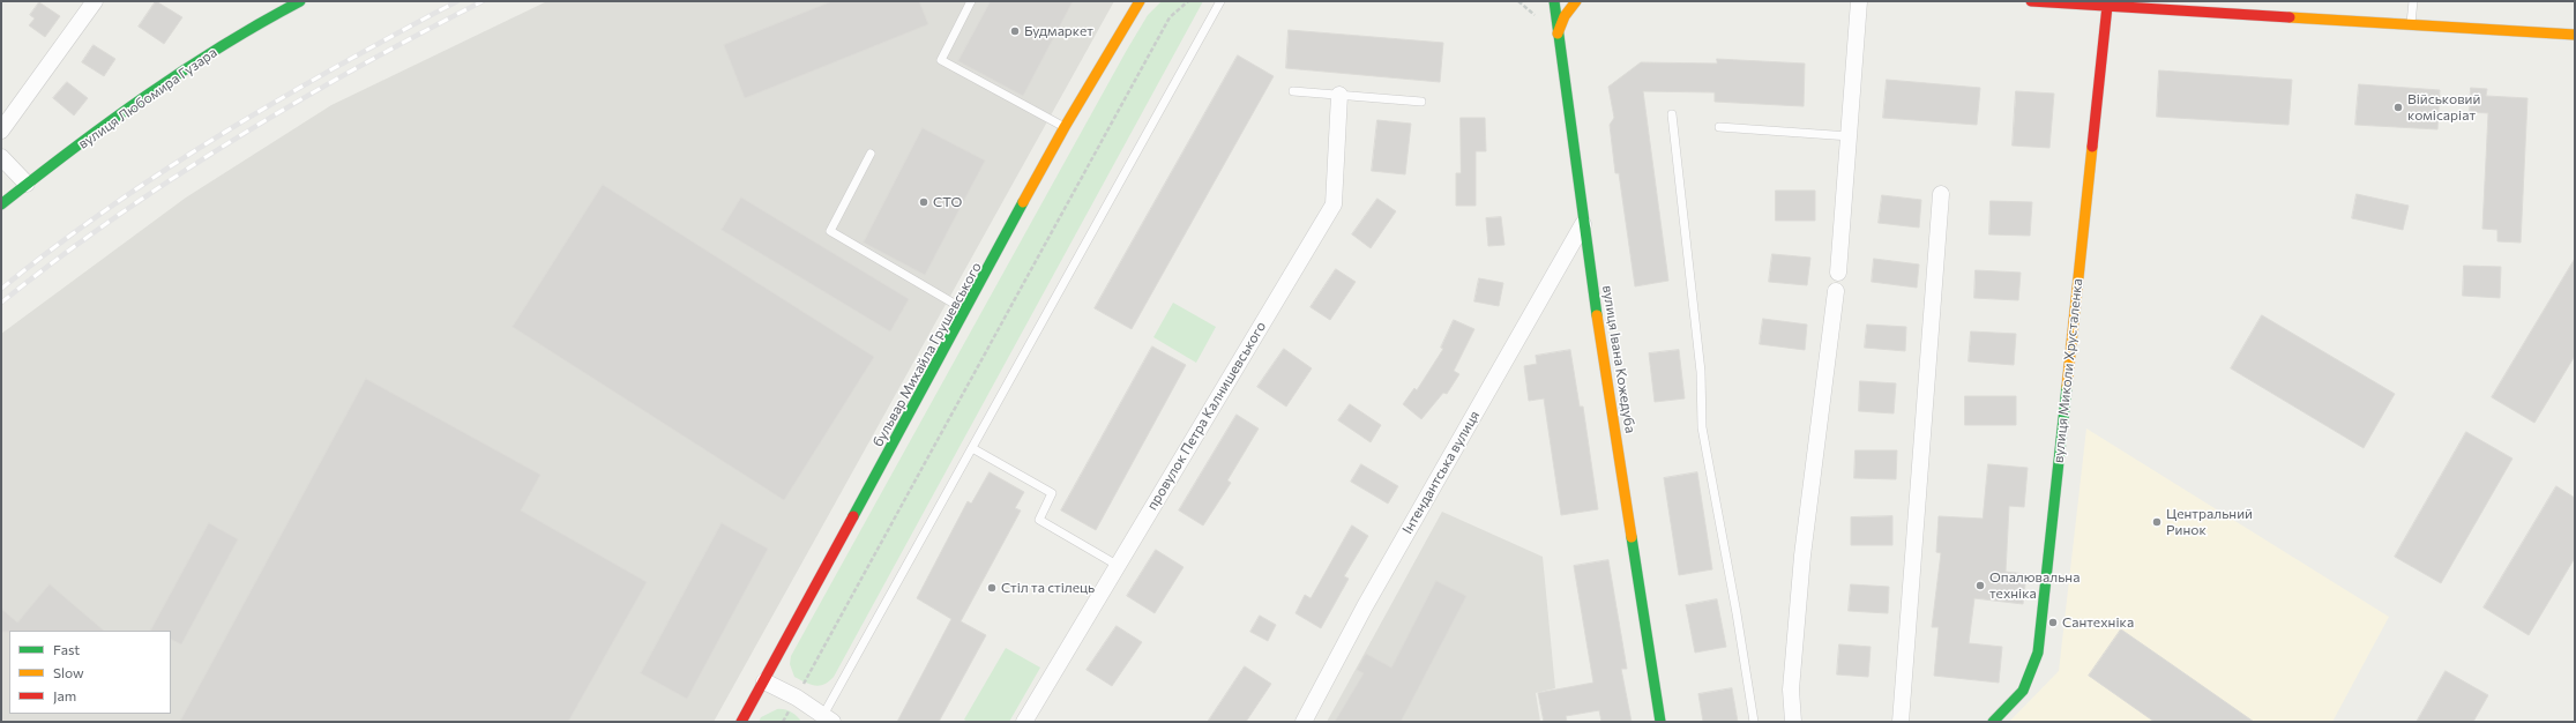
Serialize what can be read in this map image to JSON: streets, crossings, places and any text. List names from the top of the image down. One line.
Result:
{"streets":{"main road":["вулиця Любомира Гузара","бульвар Михайла Грушевського","вулиця Івана Кожедуба","вулиця Миколи Хрусталенка"],"street":["провулок Петра Калнишевського","Інтендантська вулиця"]},"crossings":[["вулиця Івана Кожедуба","Інтендантська вулиця"]],"places":["Будмаркет","Військовий комісаріат","СТО","Центральний Ринок","Опалювальна техніка","Стіл та стілець","Сантехніка"],"legend":["Fast","Slow","Jam"]}
